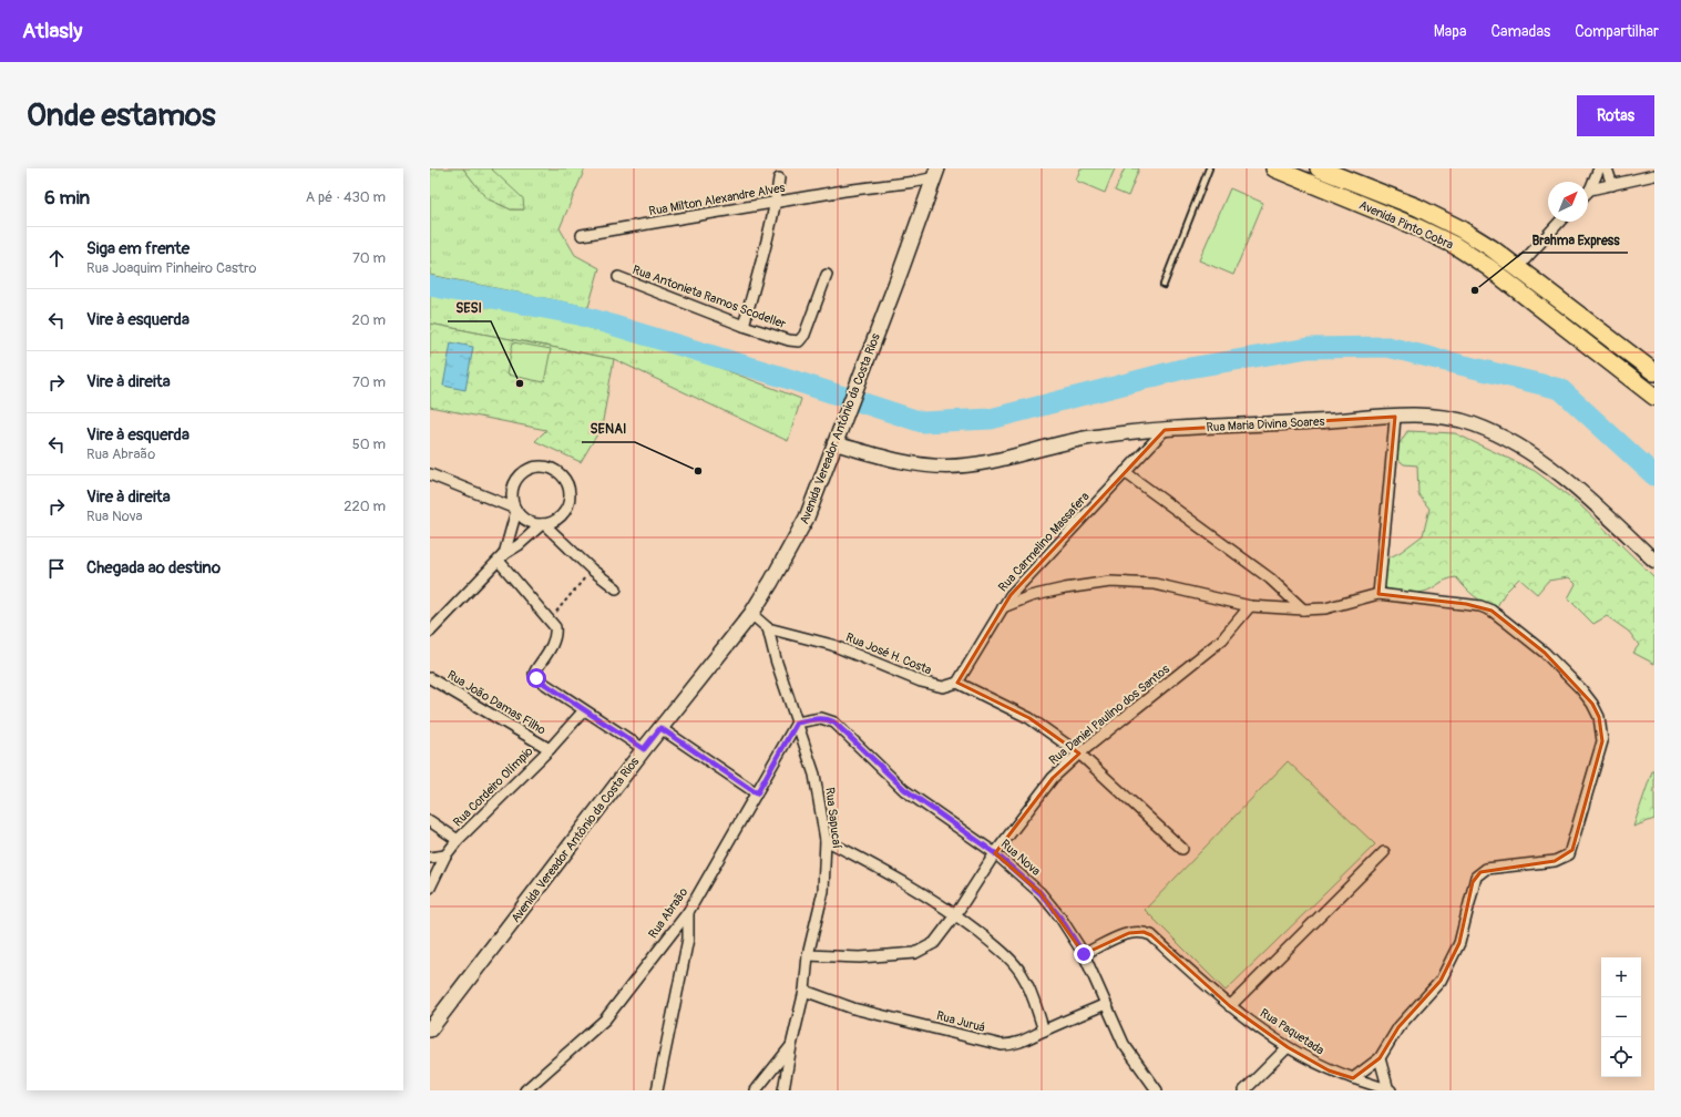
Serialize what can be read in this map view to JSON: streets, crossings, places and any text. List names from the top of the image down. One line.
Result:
{"streets":{"highway":["Avenida Pinto Cobra"],"main road":["Avenida Vereador Antônio da Costa Rios"],"street":["Rua Milton Alexandre Alves","Rua Antonieta Ramos Scodeller","Rua Maria Divina Soares","Rua Carmelino Massafera","Rua José H. Costa","Rua João Damas Filho","Rua Daniel Paulino dos Santos","Rua Cordeiro Olímpio","Rua Sapucaí","Rua Nova","Rua Abraão","Rua Juruá","Rua Paquetada"]},"crossings":[["Rua Milton Alexandre Alves","Avenida Vereador Antônio da Costa Rios"],["Rua Maria Divina Soares","Avenida Vereador Antônio da Costa Rios"],["Rua Maria Divina Soares","Rua Carmelino Massafera"],["Rua Carmelino Massafera","Rua José H. Costa"],["Rua José H. Costa","Rua Sapucaí"],["Rua João Damas Filho","Rua Cordeiro Olímpio"],["Rua Daniel Paulino dos Santos","Rua Sapucaí"],["Rua Daniel Paulino dos Santos","Rua Nova"],["Rua Sapucaí","Rua Nova"],["Rua Sapucaí","Rua Abraão"],["Rua Sapucaí","Rua Juruá"],["Rua Nova","Rua Abraão"],["Rua Nova","Rua Juruá"],["Rua Nova","Rua Paquetada"]],"places":["Brahma Express","SESI","SENAI"],"north":"top right","page":{"header":"Atlasly","nav":["Mapa","Camadas","Compartilhar"],"buttons":"Rotas","title":"Onde estamos","heading":["6 min","A pé · 430 m"],"list":[["Siga em frente","Rua Joaquim Pinheiro Castro","70 m"],["Vire à esquerda","20 m"],["Vire à direita","70 m"],["Vire à esquerda","Rua Abraão","50 m"],["Vire à direita","Rua Nova","220 m"],"Chegada ao destino"],"map_buttons":["+","−"]}}
